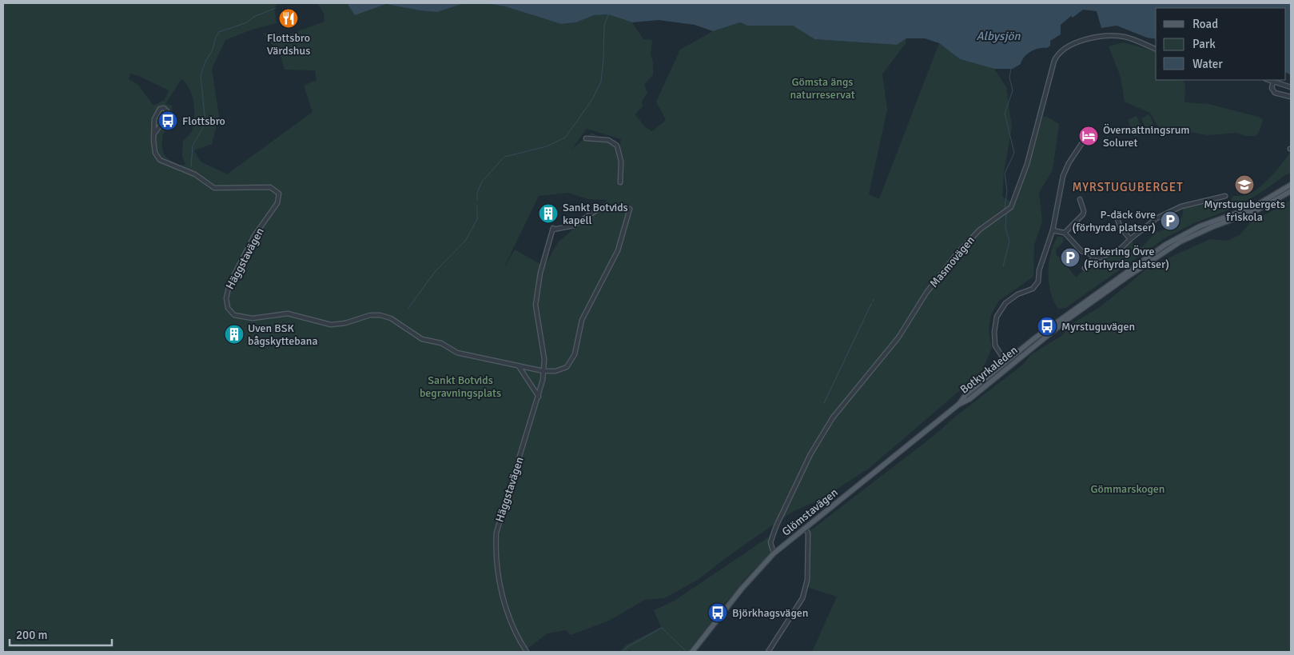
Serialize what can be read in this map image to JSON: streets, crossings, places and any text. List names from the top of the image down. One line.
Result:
{"streets":{"main road":["Botkyrkaleden","Glömstavägen"],"street":["Häggstavägen","Masmovägen"]},"crossings":[["Masmovägen","Glömstavägen"],["Botkyrkaleden","Glömstavägen"]],"districts":["MYRSTUGUBERGET"],"water":["Albysjön"],"parks":["Gömsta ängs naturreservat","Sankt Botvids begravningsplats","Gömmarskogen"],"places":{"restaurant":["Flottsbro Värdshus"],"bus stop":["Flottsbro","Myrstuguvägen","Björkhagsvägen"],"hotel":["Övernattningsrum Soluret"],"school or university":["Myrstugubergets friskola"],"building":["Sankt Botvids kapell","Uven BSK bågskyttebana"],"parking":["P-däck övre (förhyrda platser)","Parkering Övre (Förhyrda platser)"]},"legend":["Road","Park","Water"],"scale_bar":"200 m"}
